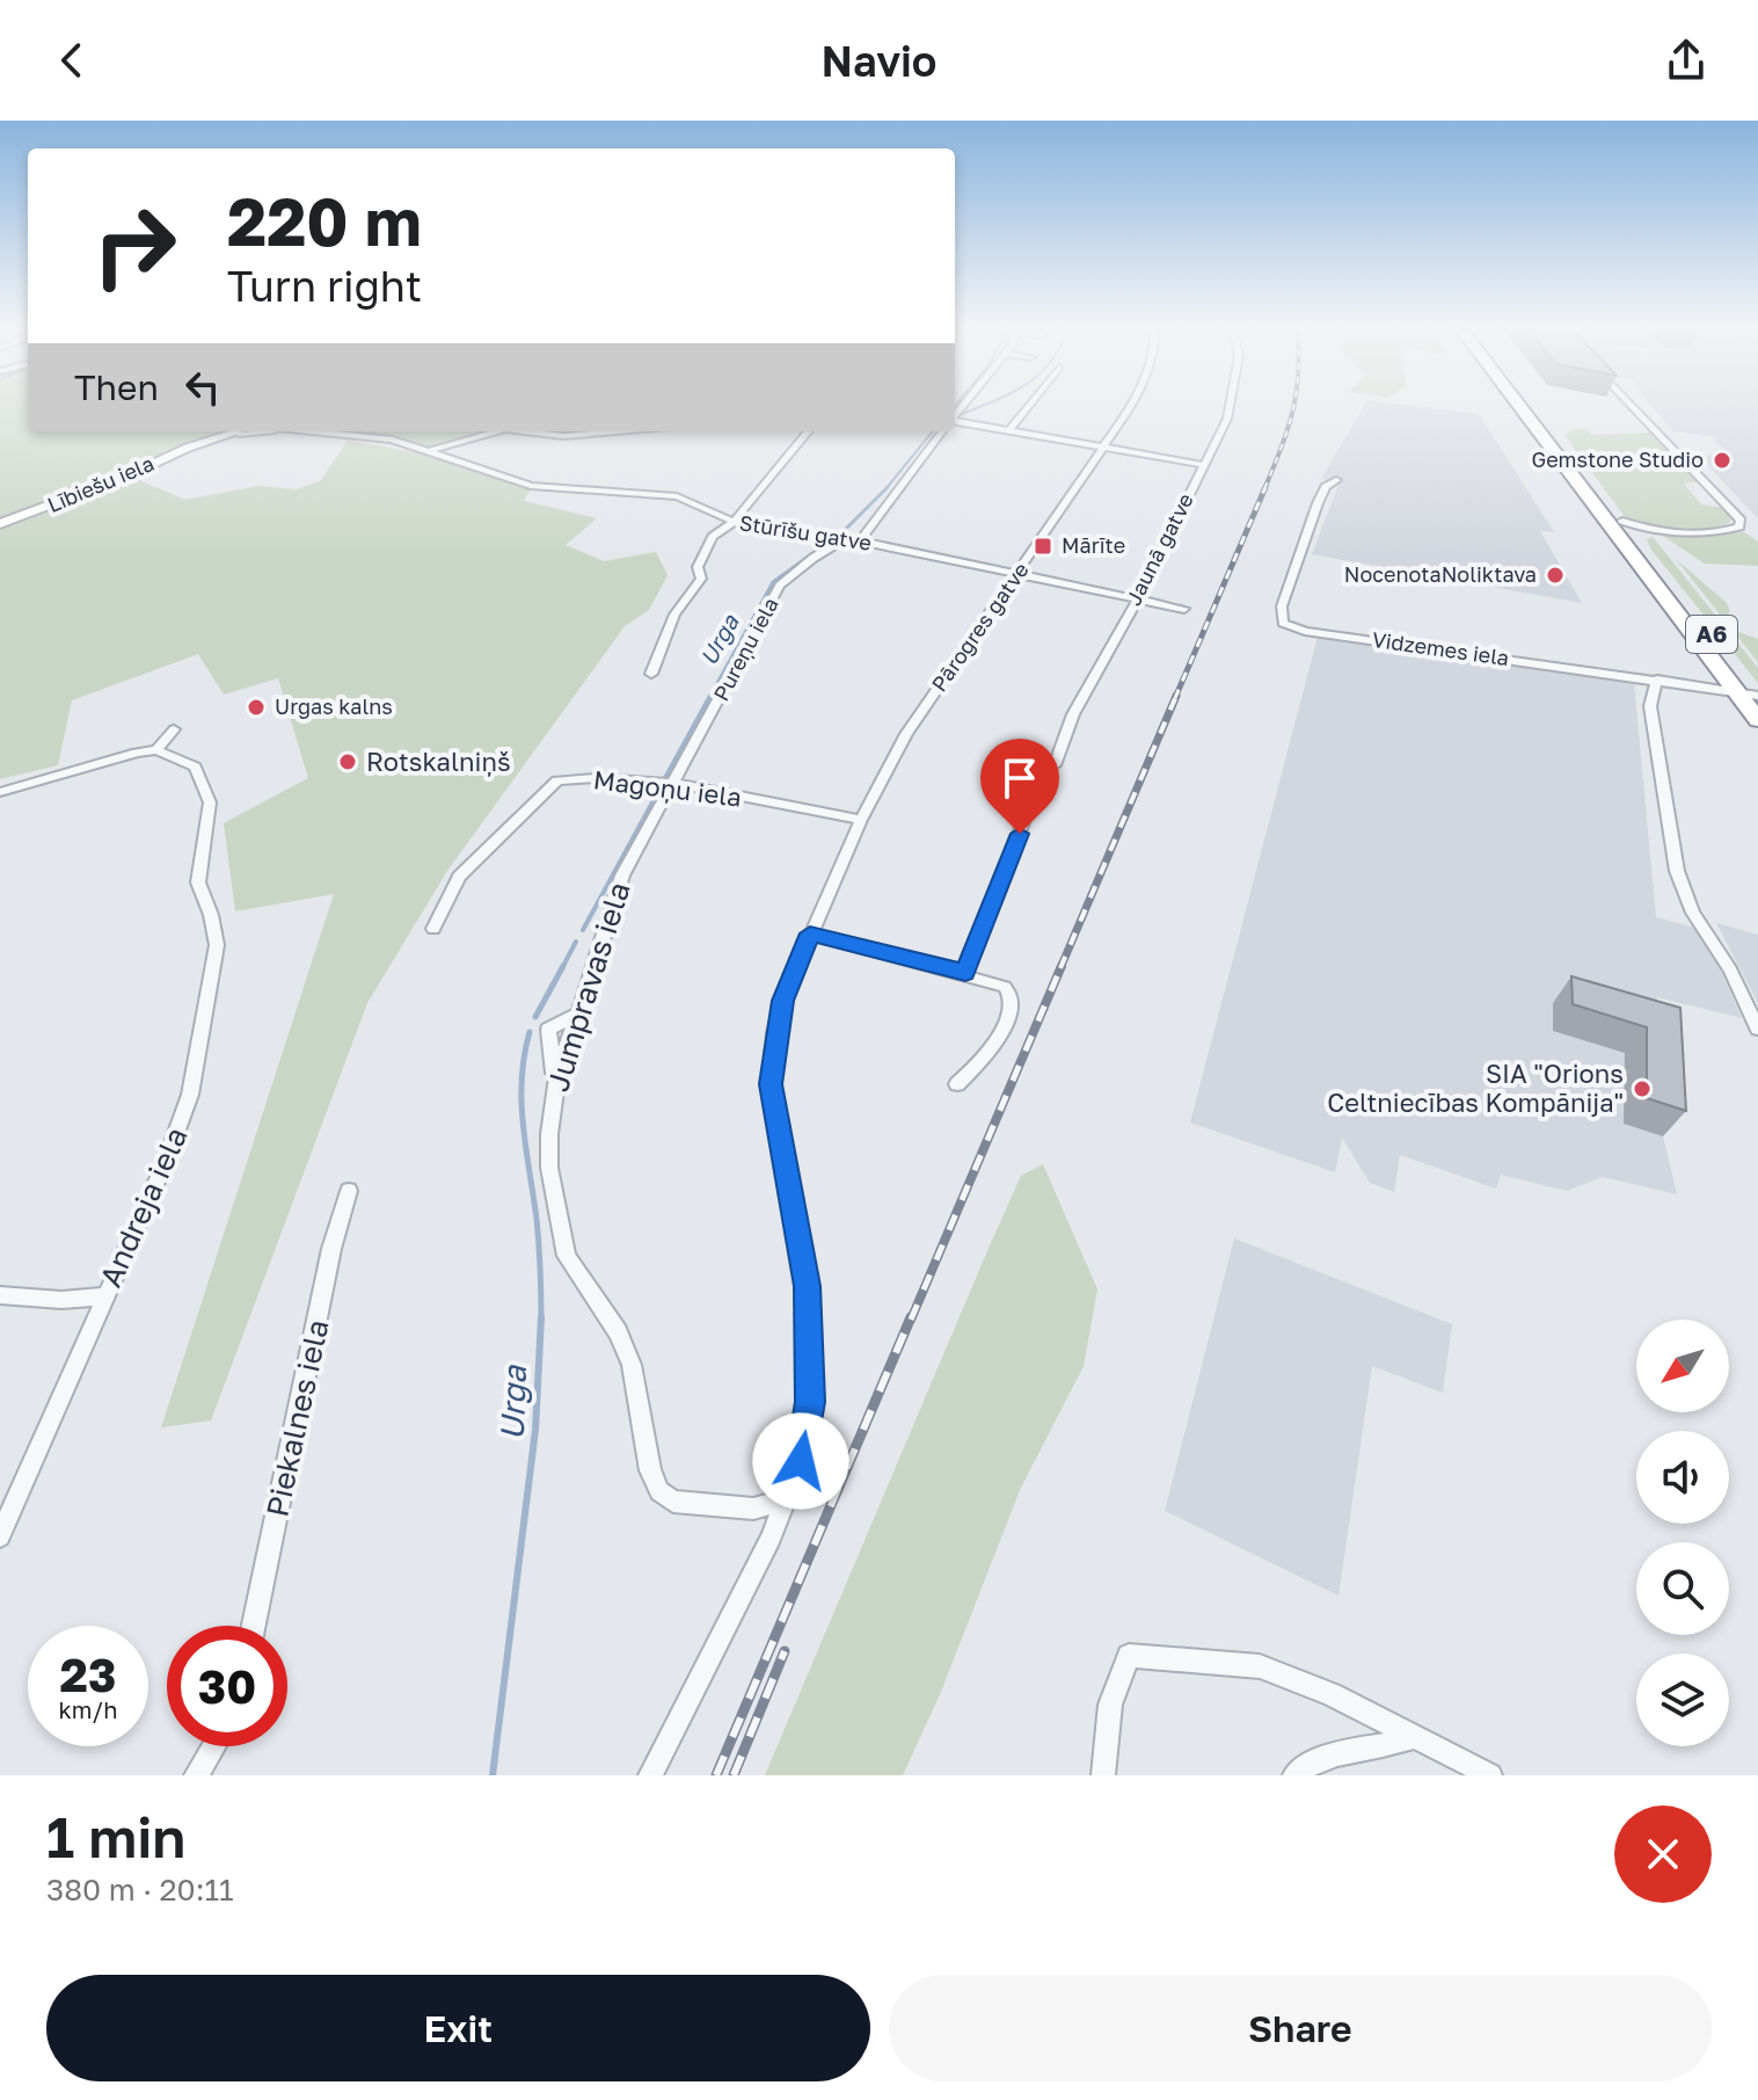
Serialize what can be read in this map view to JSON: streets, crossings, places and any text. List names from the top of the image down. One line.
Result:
{"streets":{"highway":["A6"],"street":["Lībiešu iela","Stūrīšu gatve","Jaunā gatve","Pārogres gatve","Pureņu iela","Vidzemes iela","Magoņu iela","Jumpravas iela","Andreja iela","Piekalnes iela"]},"crossings":[["Lībiešu iela","Stūrīšu gatve"],["Stūrīšu gatve","Jaunā gatve"],["Stūrīšu gatve","Pārogres gatve"],["Stūrīšu gatve","Pureņu iela"],["Pārogres gatve","Magoņu iela"],["A6","Vidzemes iela"],["Pureņu iela","Magoņu iela"],["Pureņu iela","Jumpravas iela"],["Magoņu iela","Jumpravas iela"]],"water":["Urga"],"places":{"other":["Gemstone Studio","NocenotaNoliktava","Urgas kalns","Rotskalniņš","SIA \"Orions Celtniecības Kompānija\""],"transit":["Mārīte"]},"north":"bottom left","page":{"header":"Navio","turn":["220 m","Turn right"],"then":"Then","speed":"23 km/h","limit":"30","heading":["1 min","380 m · 20:11"],"buttons":["Exit","Share"]}}
